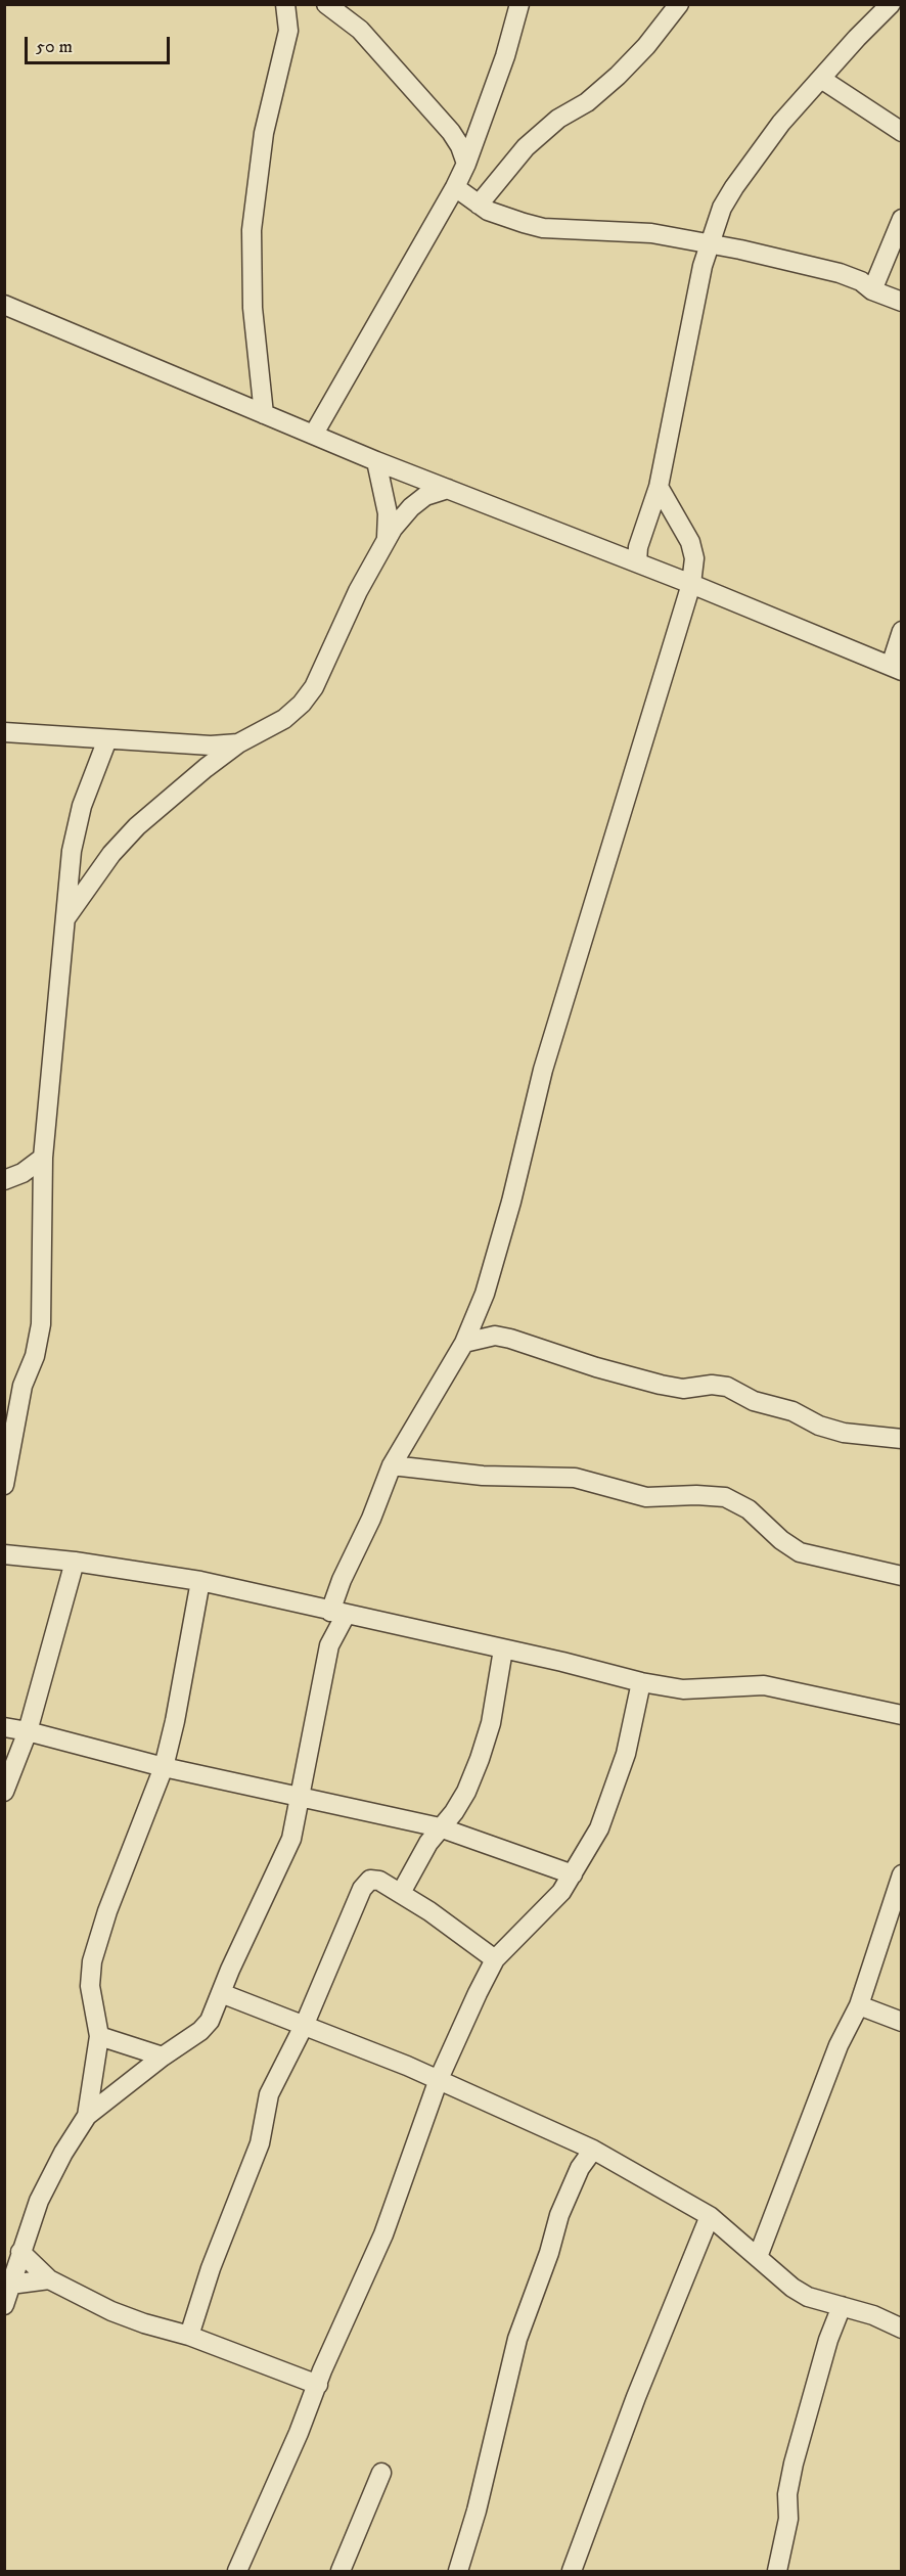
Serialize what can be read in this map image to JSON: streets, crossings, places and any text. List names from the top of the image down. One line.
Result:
{"scale_bar":"50 m"}
